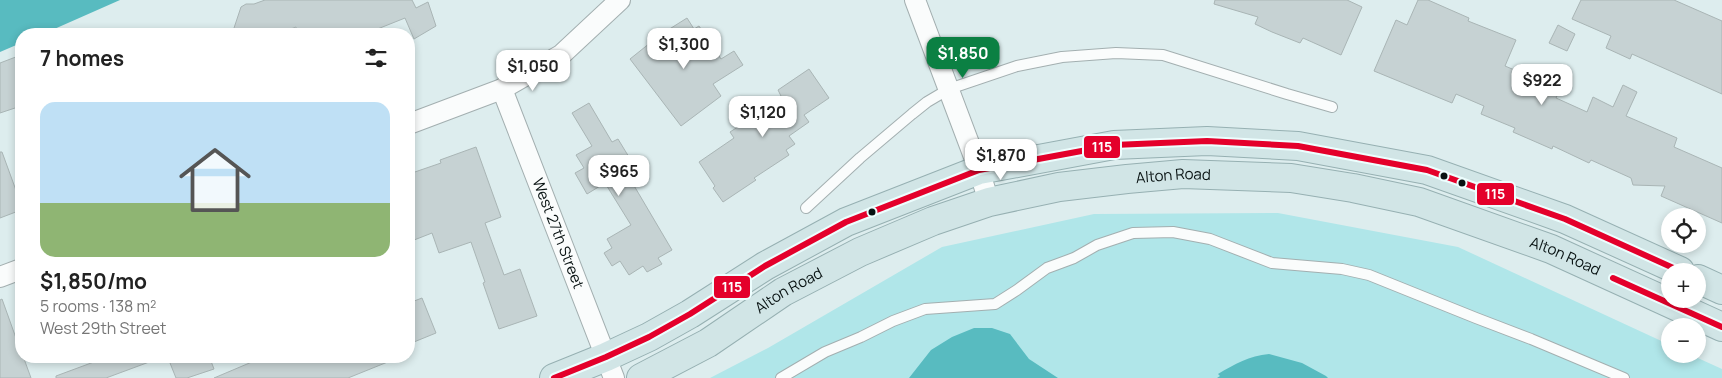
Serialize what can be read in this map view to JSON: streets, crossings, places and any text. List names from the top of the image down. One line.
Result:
{"streets":{"highway":["Alton Road"],"street":["West 27th Street"]},"crossings":[["Alton Road","West 27th Street"]],"lines":["transit line 115"],"page":{"price":["$1,300","$1,850","$1,050","$922","$1,120","$1,870","$965"],"heading":"7 homes","list":[{"name":"$1,850/mo","note":"5 rooms · 138 m² · West 29th Street"}],"map_buttons":["+","−"]}}
